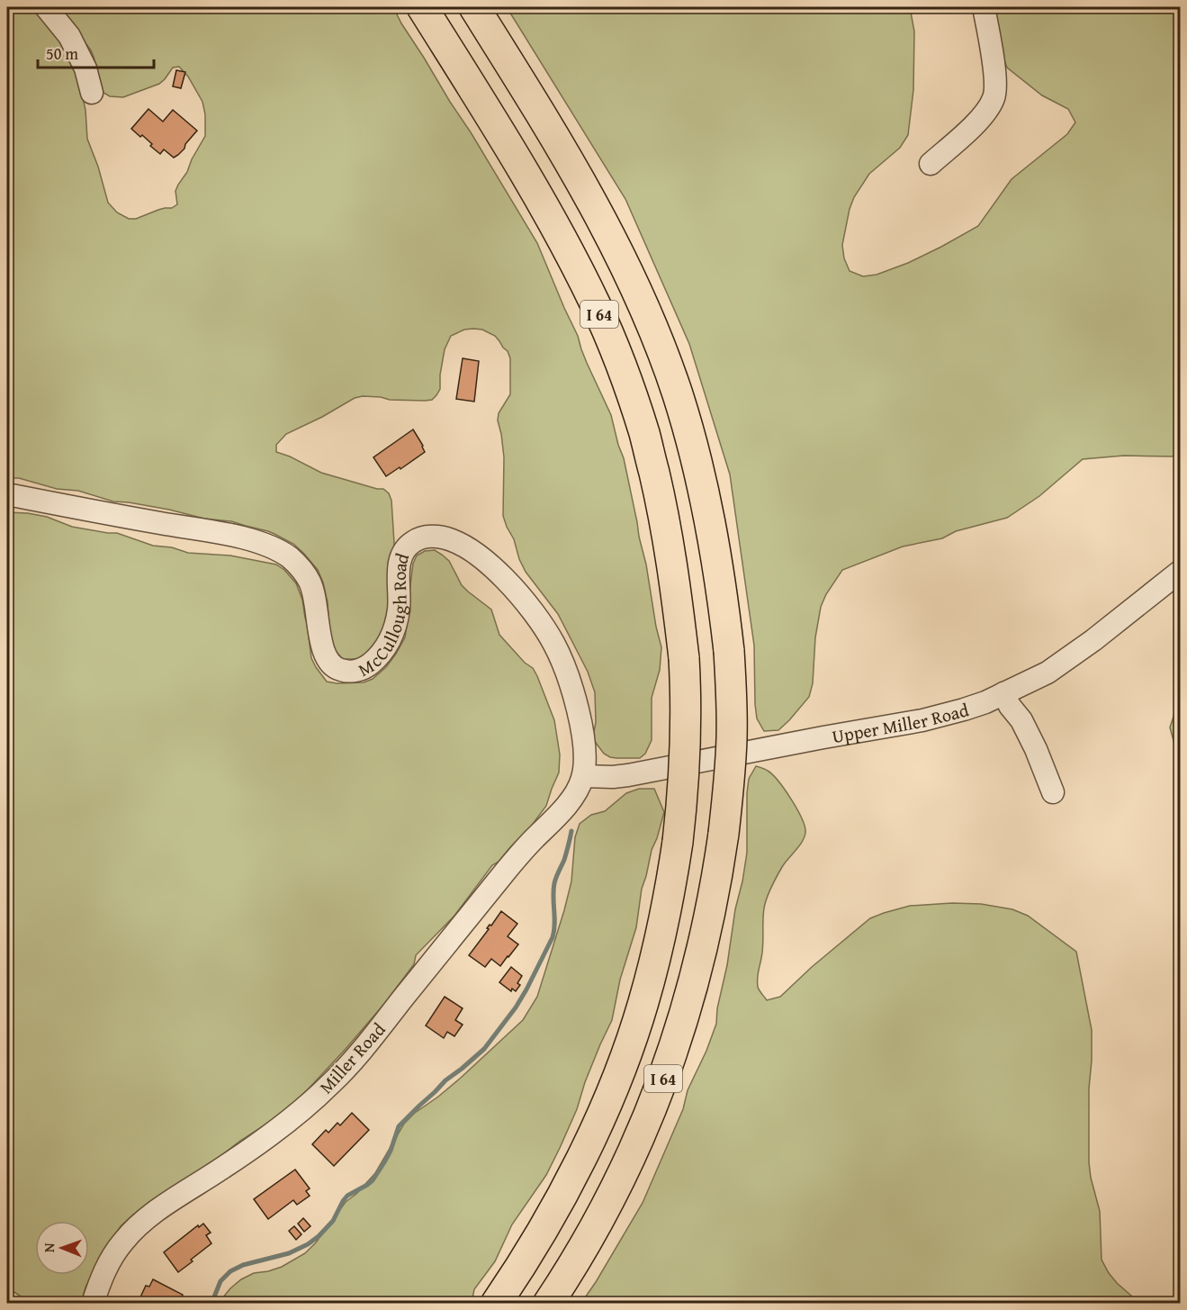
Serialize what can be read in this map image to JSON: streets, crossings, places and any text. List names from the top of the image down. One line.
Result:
{"streets":{"highway":["I 64"],"street":["McCullough Road","Upper Miller Road","Miller Road"]},"crossings":[["McCullough Road","Upper Miller Road"],["McCullough Road","Miller Road"],["Upper Miller Road","Miller Road"]],"scale_bar":"50 m","north":"left"}
